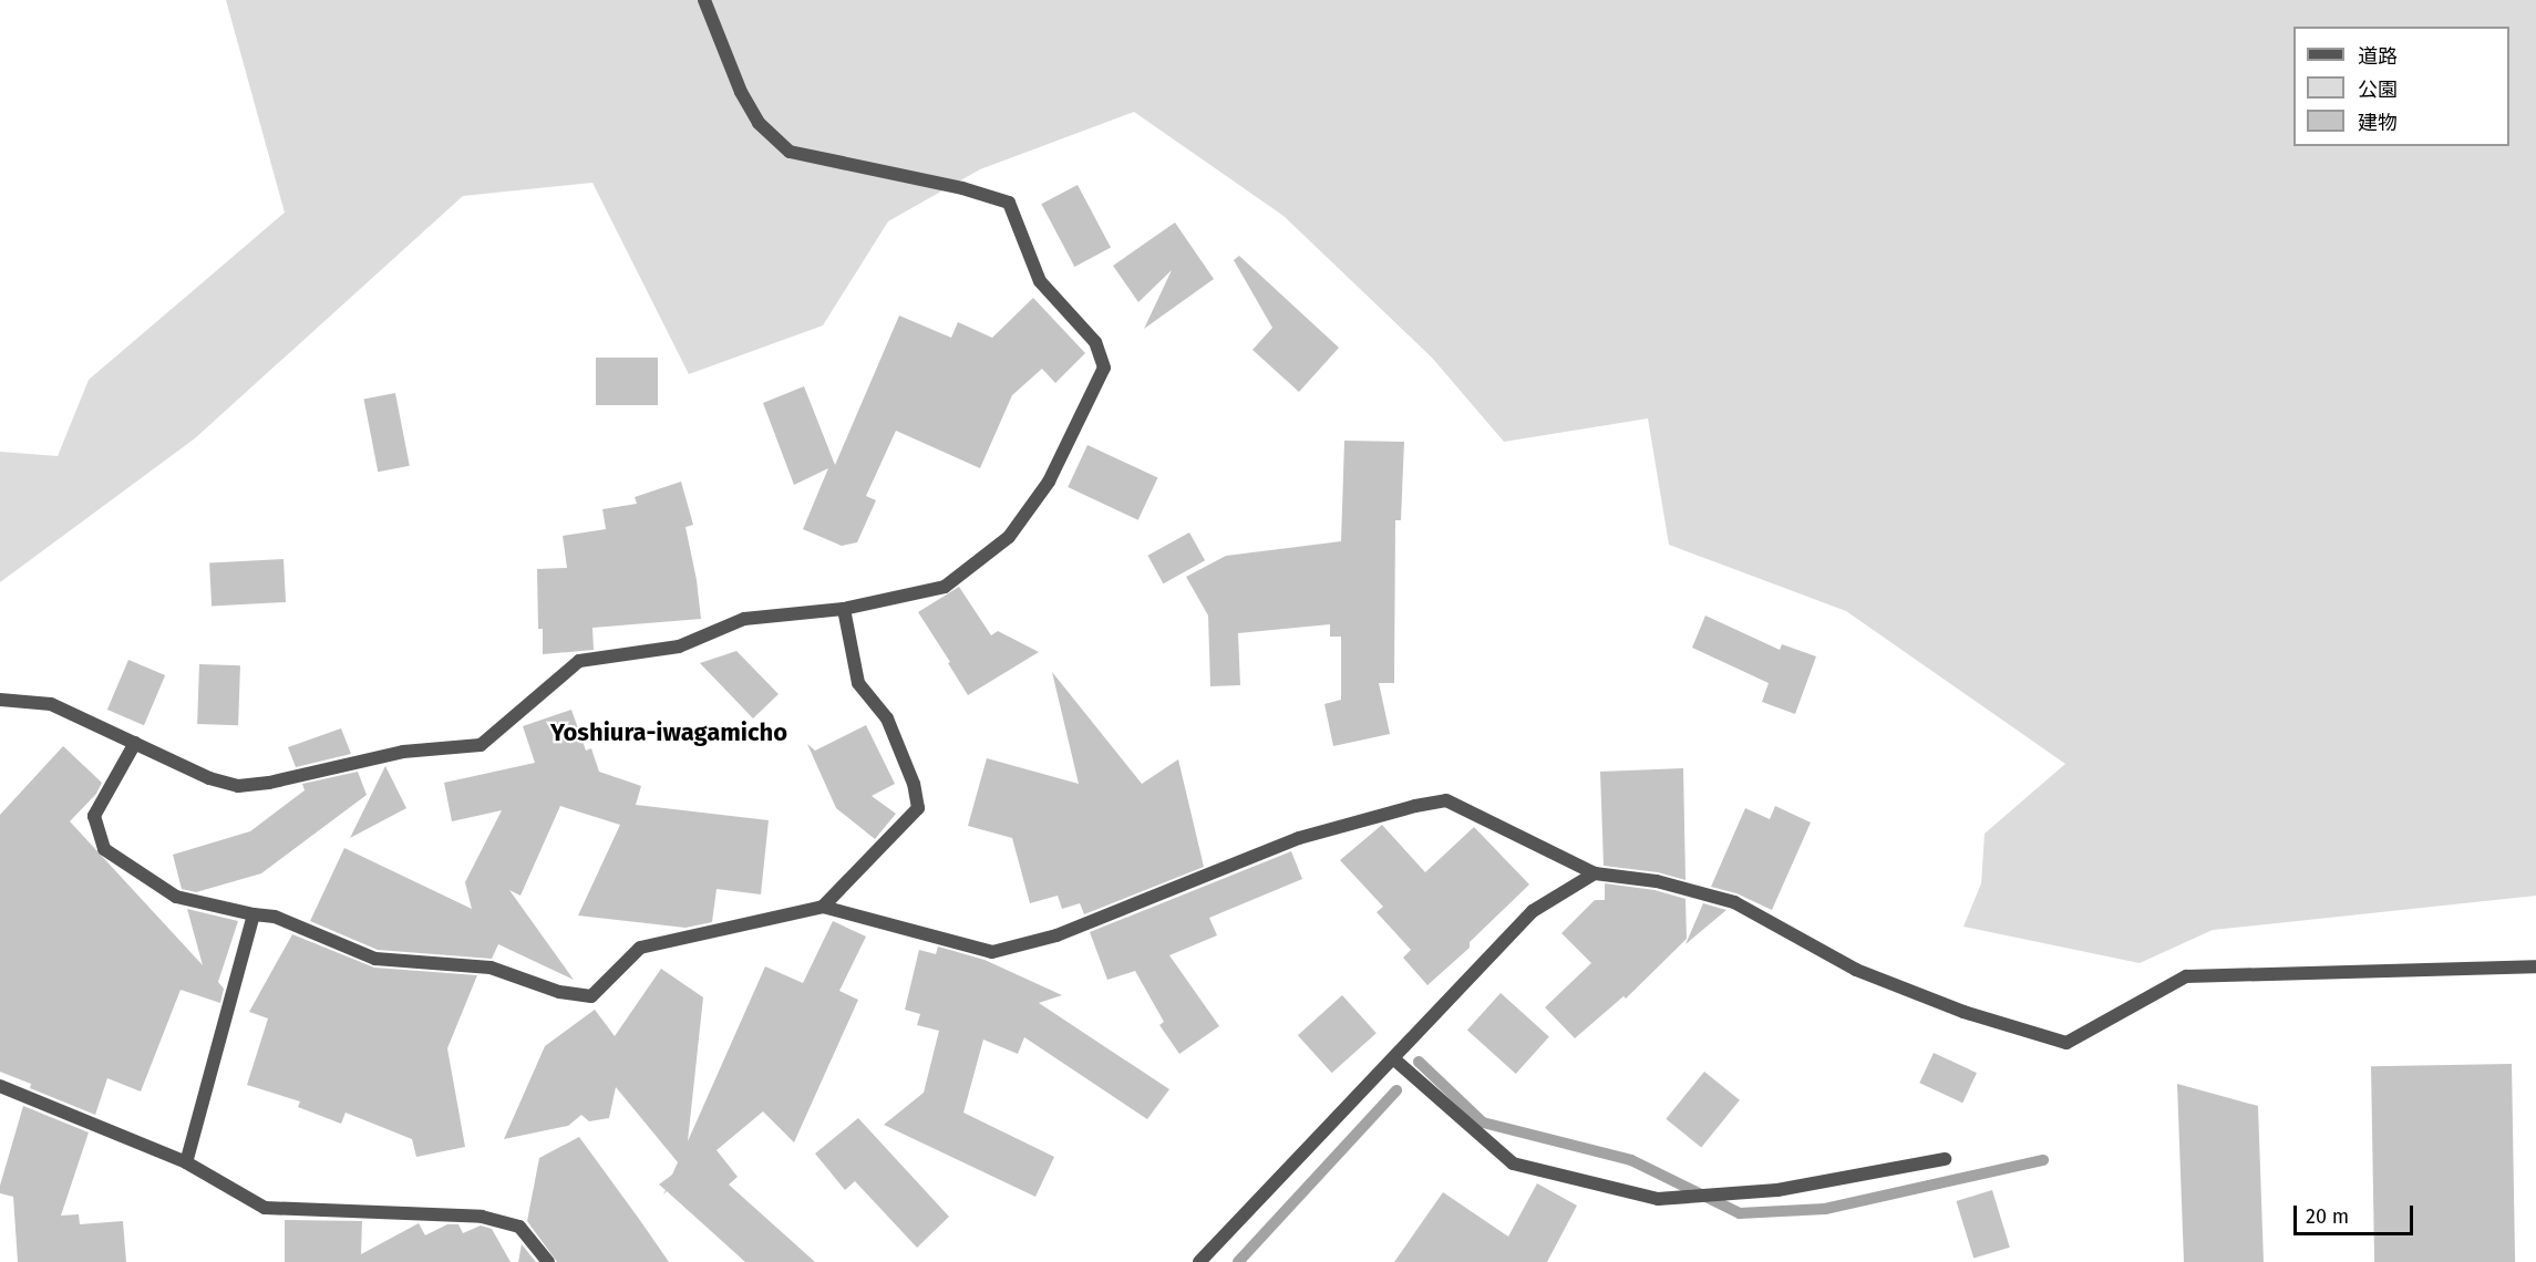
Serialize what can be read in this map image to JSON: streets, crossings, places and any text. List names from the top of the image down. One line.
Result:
{"districts":["Yoshiura-iwagamicho"],"legend":["道路","公園","建物"],"scale_bar":"20 m"}
